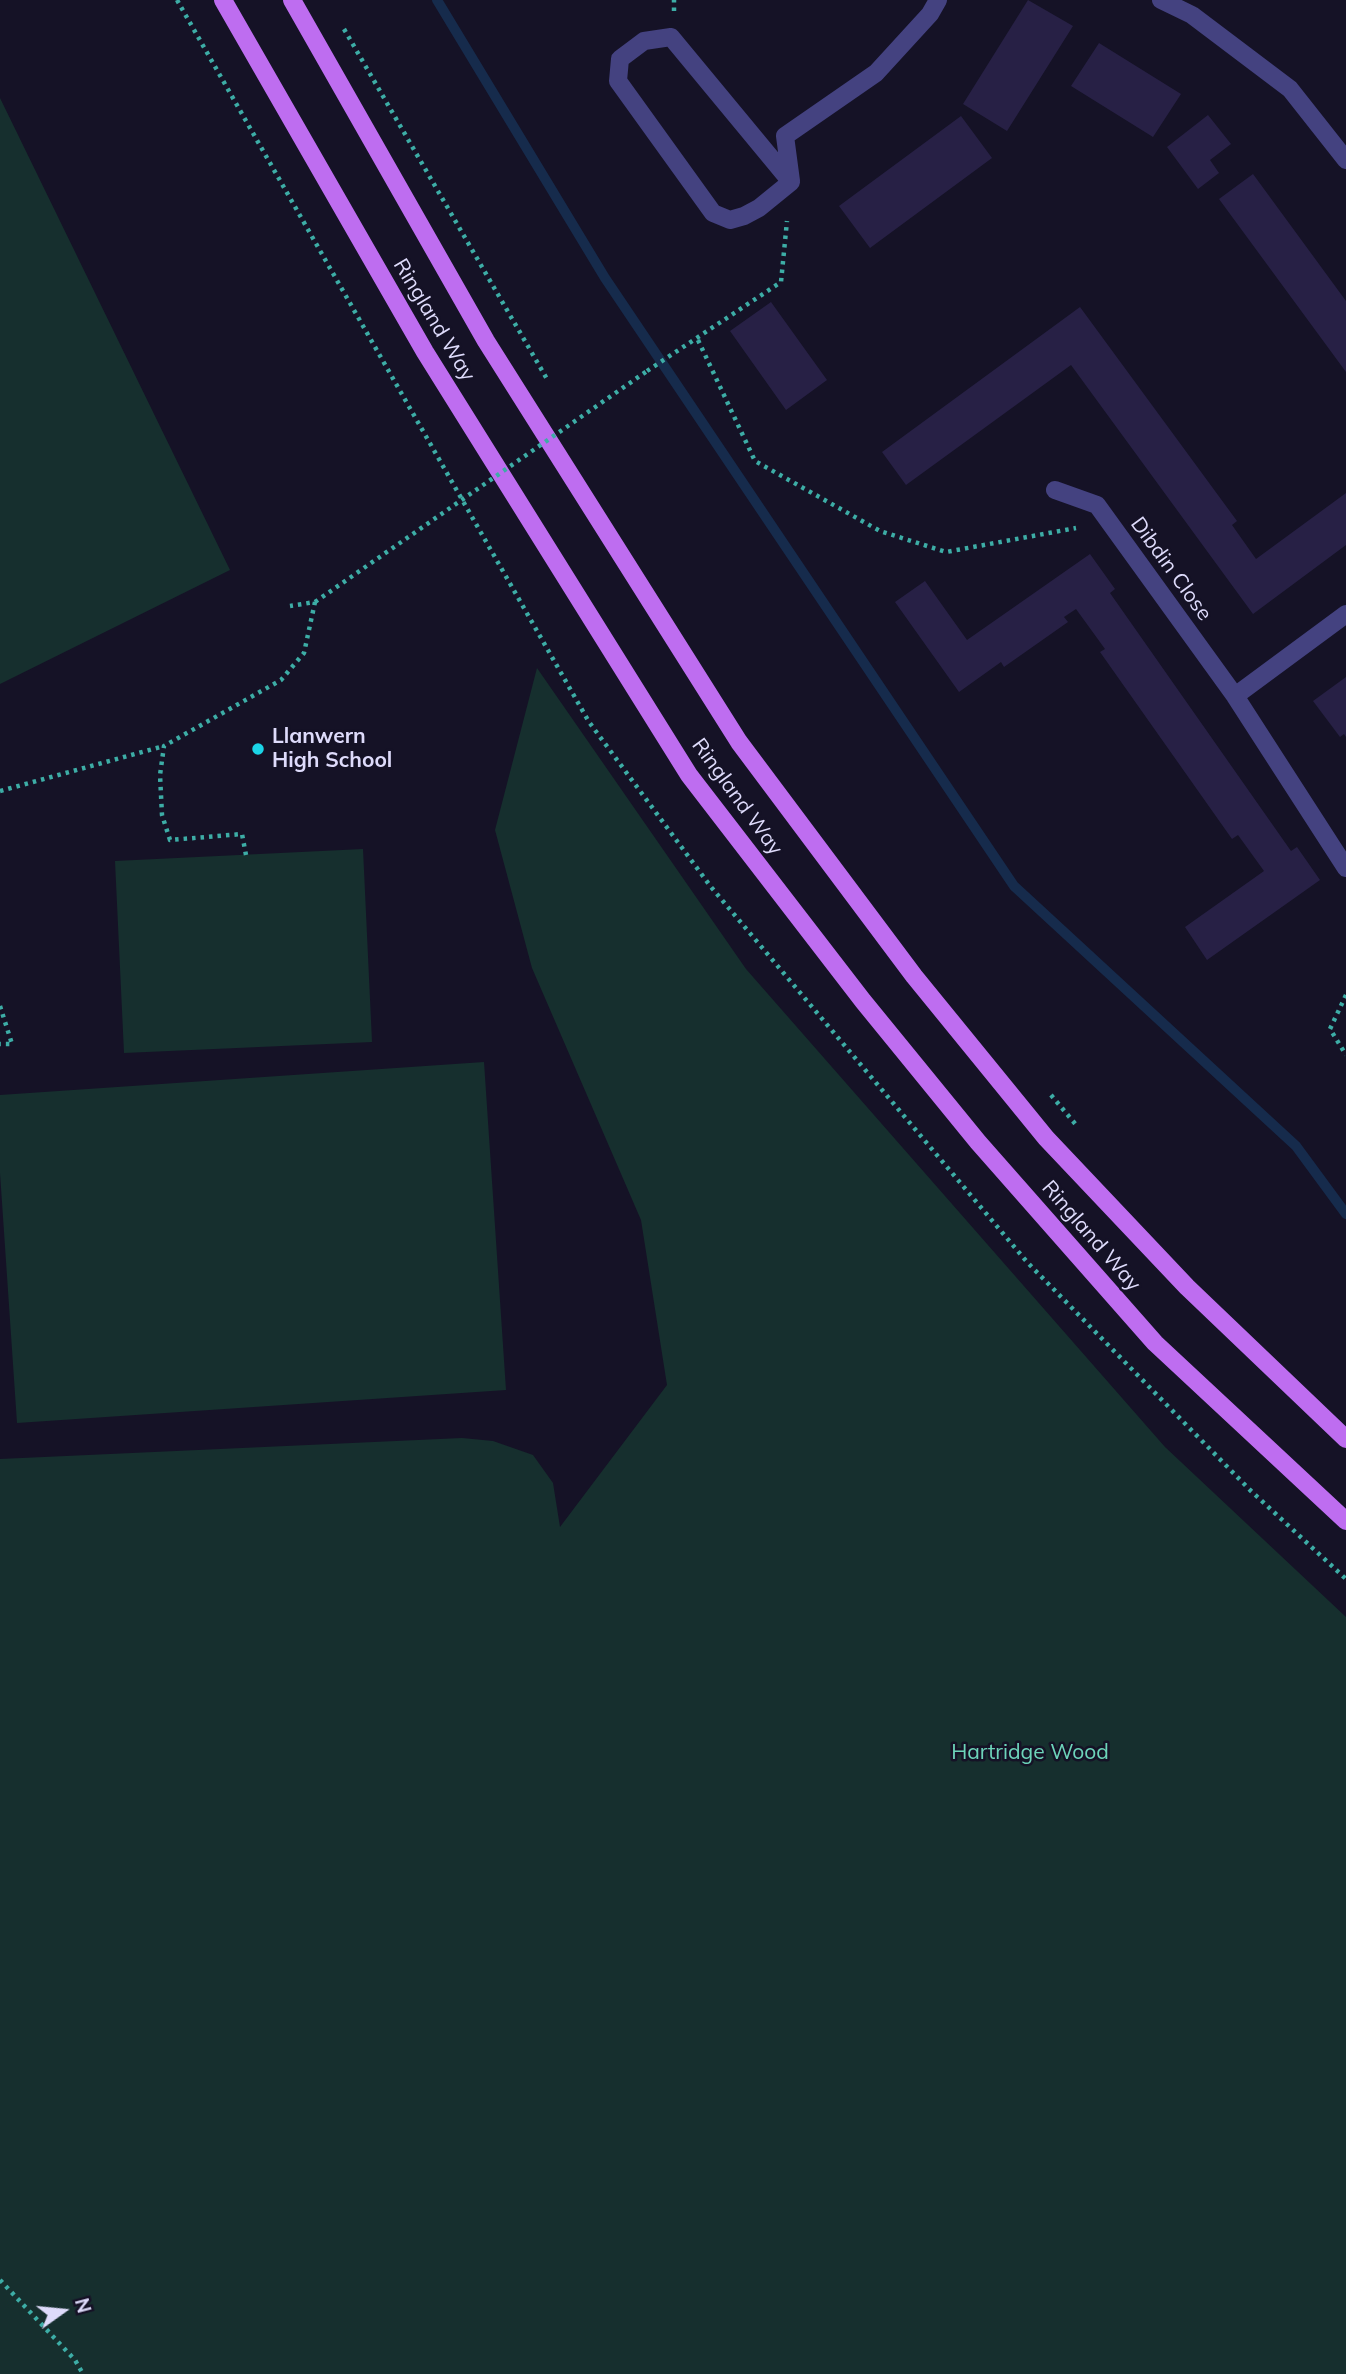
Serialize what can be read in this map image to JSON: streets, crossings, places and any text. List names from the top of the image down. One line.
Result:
{"streets":{"main road":["Ringland Way"],"street":["Dibdin Close"]},"parks":["Hartridge Wood"],"places":["Llanwern High School"],"north":"right"}
